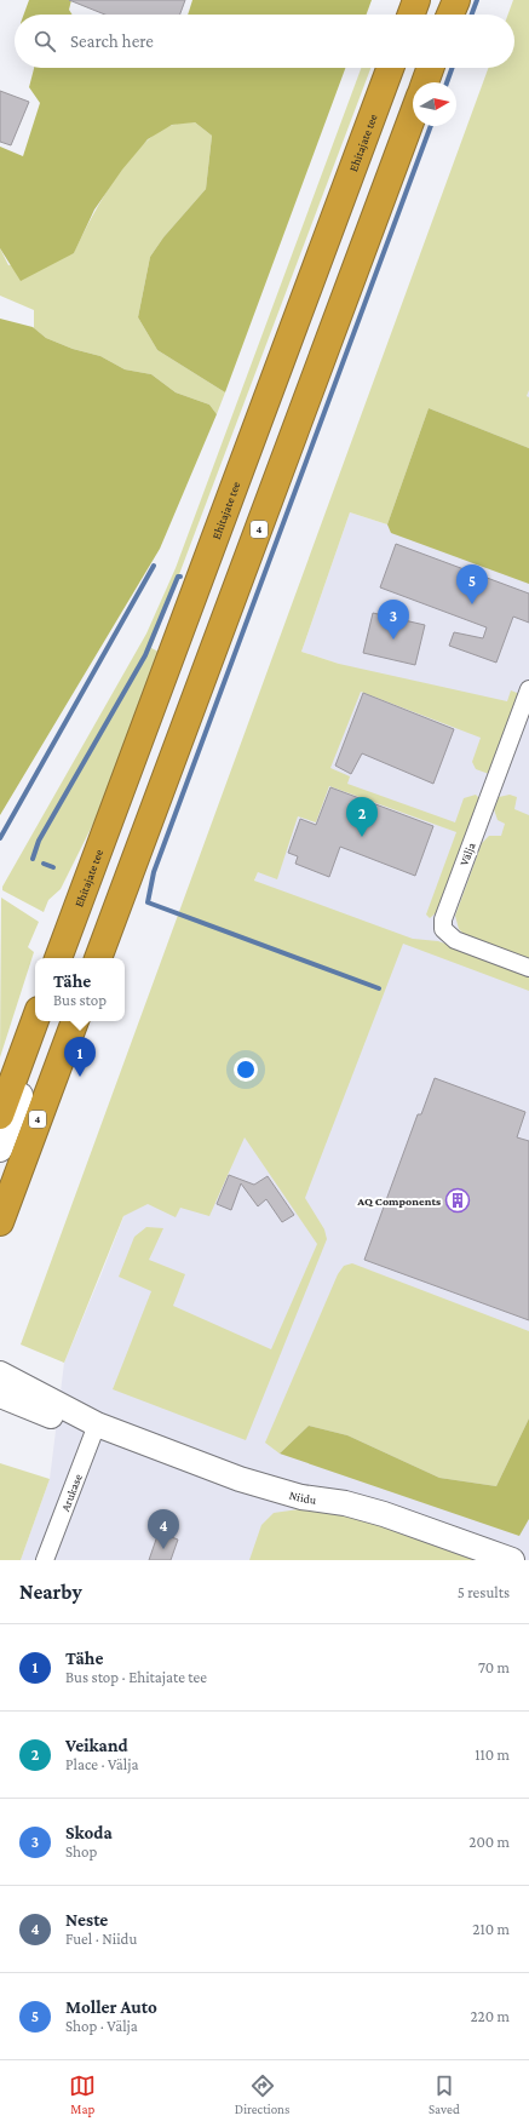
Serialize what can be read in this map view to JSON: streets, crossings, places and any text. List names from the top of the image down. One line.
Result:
{"streets":{"highway":["Ehitajate tee","4"],"street":["Välja","Arukase","Niidu"]},"crossings":[["Arukase","Niidu"]],"places":{"building":["AQ Components"]},"north":"right","page":{"search":"Search here","pins":["5","3","2","1","4"],"popup":["Tähe","Bus stop"],"heading":["Nearby","5 results"],"list":[{"mark":"1","name":"Tähe","note":"Bus stop · Ehitajate tee","value":"70 m"},{"mark":"2","name":"Veikand","note":"Place · Välja","value":"110 m"},{"mark":"3","name":"Skoda","note":"Shop","value":"200 m"},{"mark":"4","name":"Neste","note":"Fuel · Niidu","value":"210 m"},{"mark":"5","name":"Moller Auto","note":"Shop · Välja","value":"220 m"}],"nav":["Map","Directions","Saved"]}}
